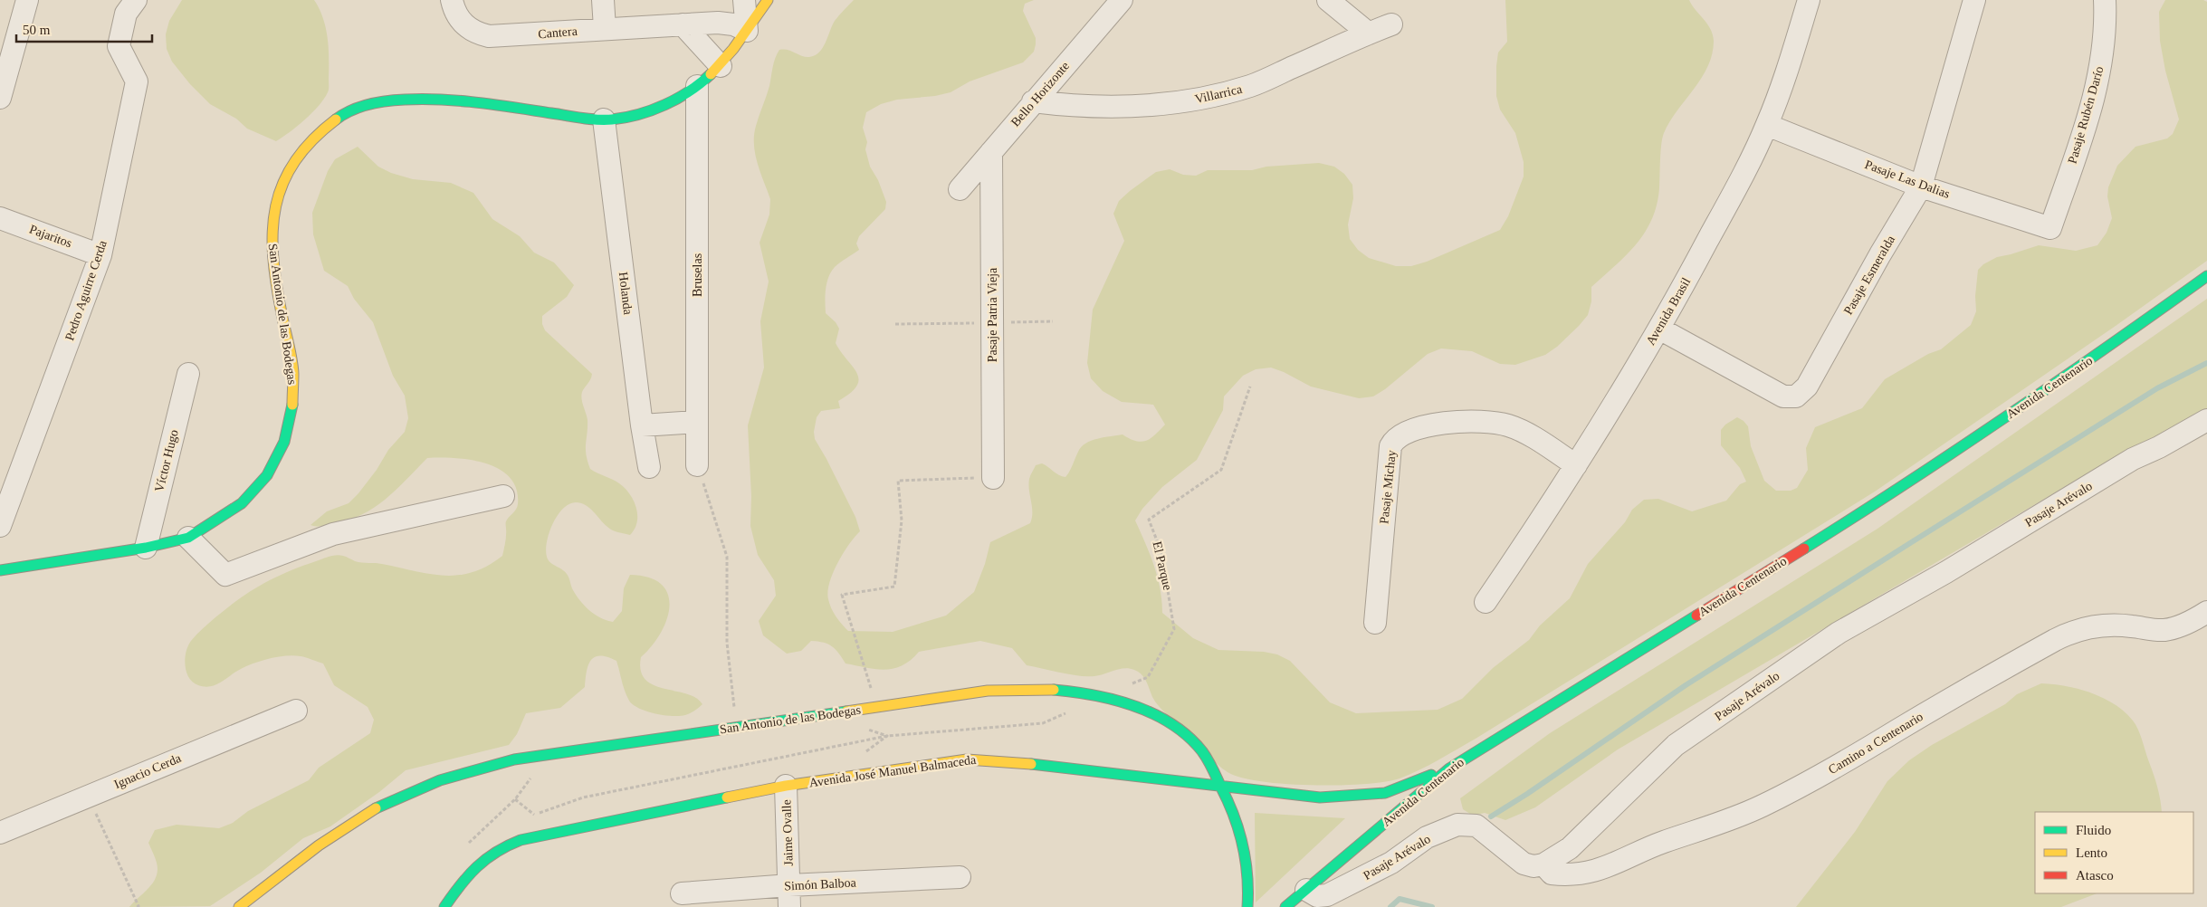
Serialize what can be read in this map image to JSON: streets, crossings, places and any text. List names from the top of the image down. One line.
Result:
{"streets":{"street":["Cantera","Bello Horizonte","Villarrica","Pasaje Rubén Darío","Pasaje Las Dalias","Pajaritos","Bruselas","Pasaje Esmeralda","Pedro Aguirre Cerda","Holanda","Avenida Brasil","San Antonio de las Bodegas","Pasaje Patria Vieja","Avenida Centenario","Víctor Hugo","Pasaje Michay","Pasaje Arévalo","Camino a Centenario","Ignacio Cerda","Avenida José Manuel Balmaceda","Jaime Ovalle","Simón Balboa"],"path":["El Parque"]},"crossings":[["Cantera","San Antonio de las Bodegas"],["Bello Horizonte","Villarrica"],["Bello Horizonte","Pasaje Patria Vieja"],["Pasaje Rubén Darío","Pasaje Las Dalias"],["Pasaje Las Dalias","Pasaje Esmeralda"],["Pasaje Las Dalias","Avenida Brasil"],["Pajaritos","Pedro Aguirre Cerda"],["Bruselas","San Antonio de las Bodegas"],["Pasaje Esmeralda","Avenida Brasil"],["Holanda","San Antonio de las Bodegas"],["Avenida Brasil","Pasaje Michay"],["San Antonio de las Bodegas","Víctor Hugo"],["San Antonio de las Bodegas","El Parque"],["San Antonio de las Bodegas","Avenida José Manuel Balmaceda"],["Avenida Centenario","Pasaje Arévalo"],["Avenida Centenario","Avenida José Manuel Balmaceda"],["Pasaje Arévalo","Camino a Centenario"],["Avenida José Manuel Balmaceda","Jaime Ovalle"],["Jaime Ovalle","Simón Balboa"]],"legend":["Fluido","Lento","Atasco"],"scale_bar":"50 m"}
